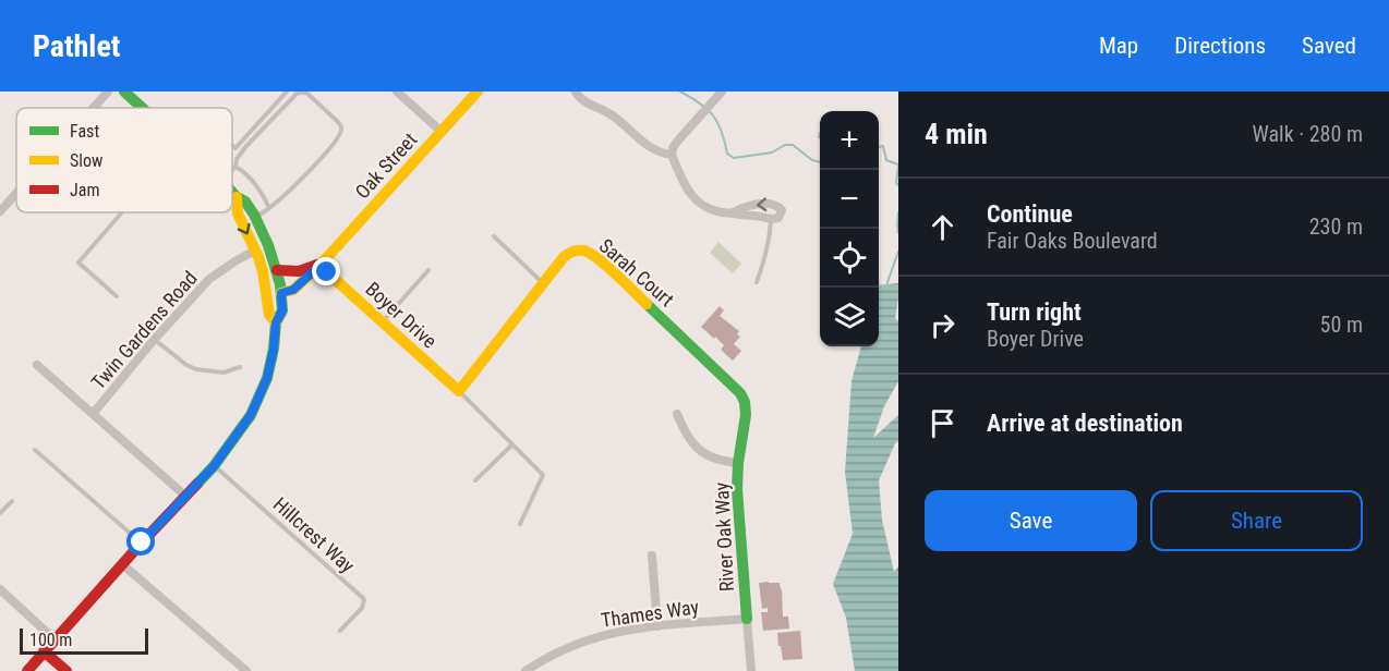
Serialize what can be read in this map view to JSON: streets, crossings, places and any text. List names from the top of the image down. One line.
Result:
{"streets":{"street":["Oak Street","Sarah Court","Boyer Drive","Twin Gardens Road","River Oak Way","Thames Way"],"lane":["Hillcrest Way"]},"crossings":[["Oak Street","Boyer Drive"],["Sarah Court","Boyer Drive"],["Sarah Court","River Oak Way"],["River Oak Way","Thames Way"]],"legend":["Fast","Slow","Jam"],"scale_bar":"100 m","page":{"header":"Pathlet","nav":["Map","Directions","Saved"],"heading":["4 min","Walk · 280 m"],"map_buttons":["+","−"],"list":[["Continue","Fair Oaks Boulevard","230 m"],["Turn right","Boyer Drive","50 m"],"Arrive at destination"],"buttons":["Save","Share"],"scale":"100 m"}}
